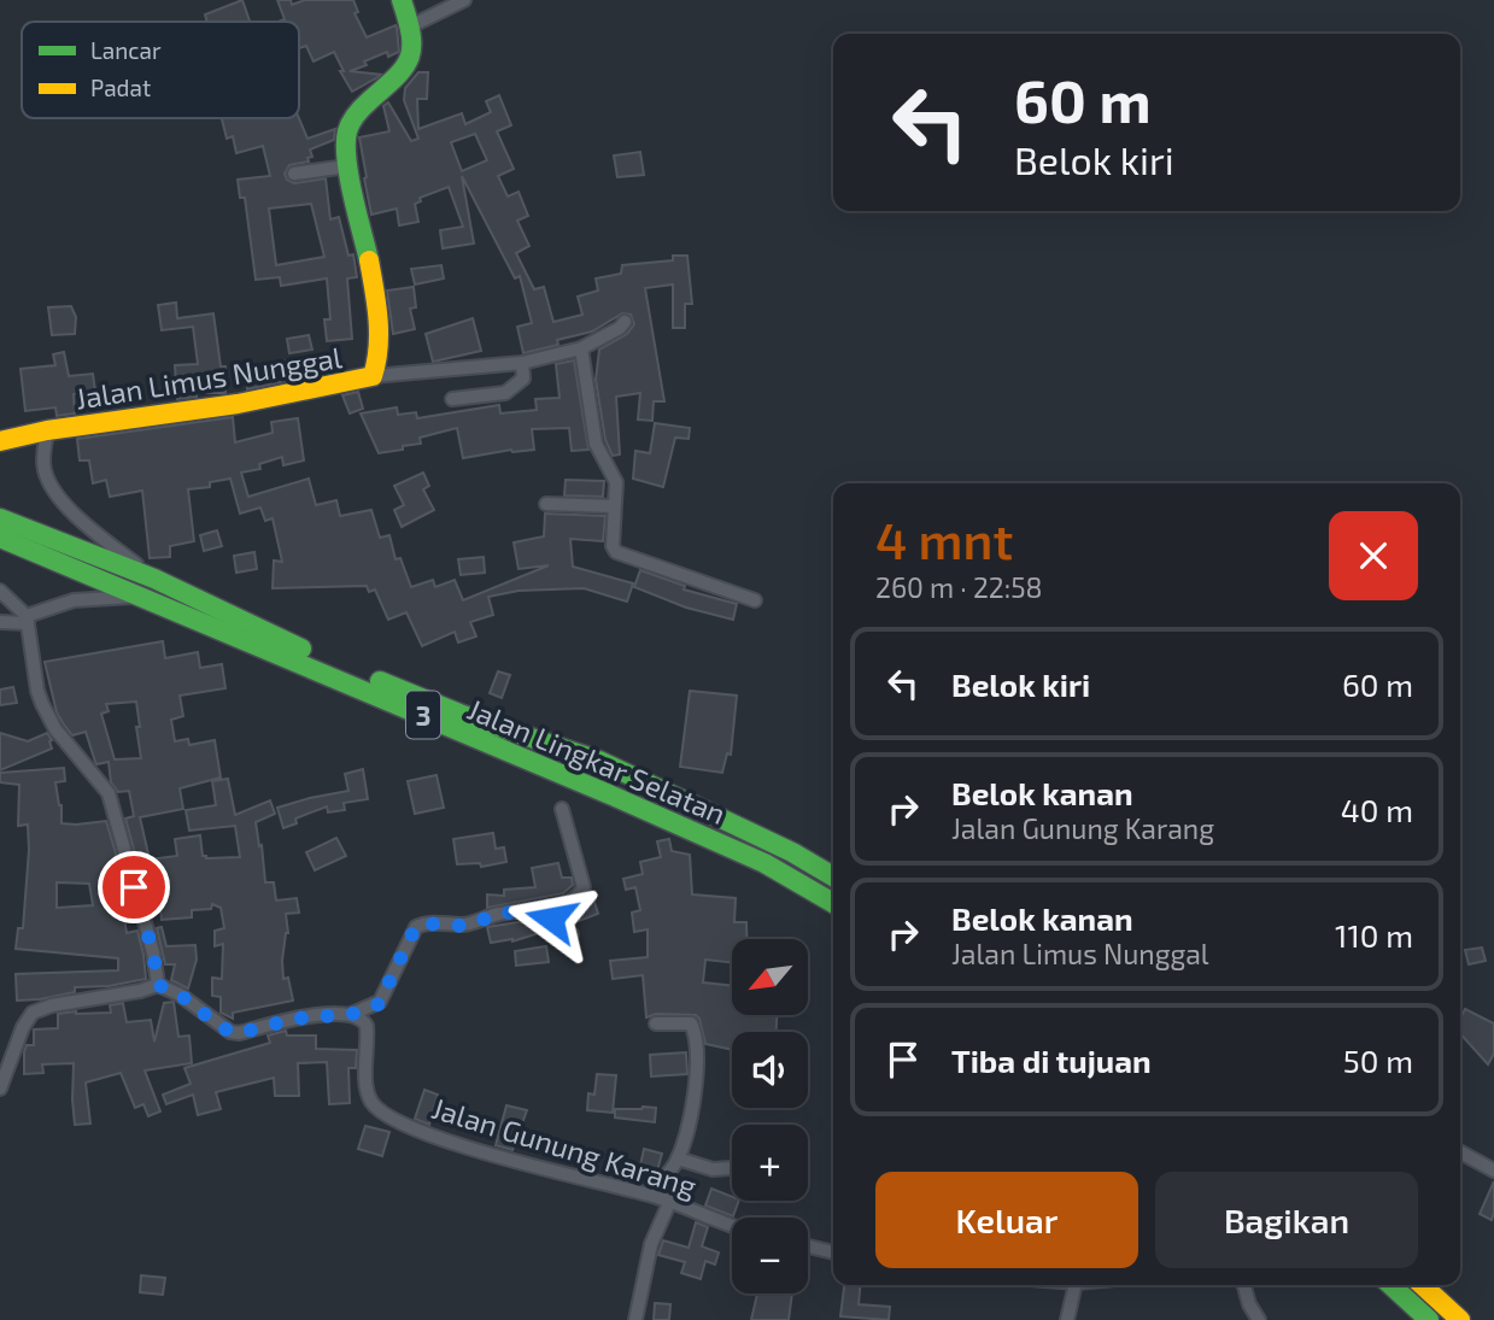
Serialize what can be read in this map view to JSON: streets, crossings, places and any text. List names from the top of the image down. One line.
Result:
{"streets":{"main road":["Jalan Limus Nunggal","3","Jalan Lingkar Selatan"],"street":["Jalan Gunung Karang"]},"legend":["Lancar","Padat"],"north":"bottom left","page":{"turn":["60 m","Belok kiri"],"heading":["4 mnt","260 m · 22:58"],"list":[{"name":"Belok kiri","value":"60 m"},{"name":"Belok kanan","note":"Jalan Gunung Karang","value":"40 m"},{"name":"Belok kanan","note":"Jalan Limus Nunggal","value":"110 m"},{"name":"Tiba di tujuan","value":"50 m"}],"map_buttons":["+","−"],"buttons":["Keluar","Bagikan"]}}
